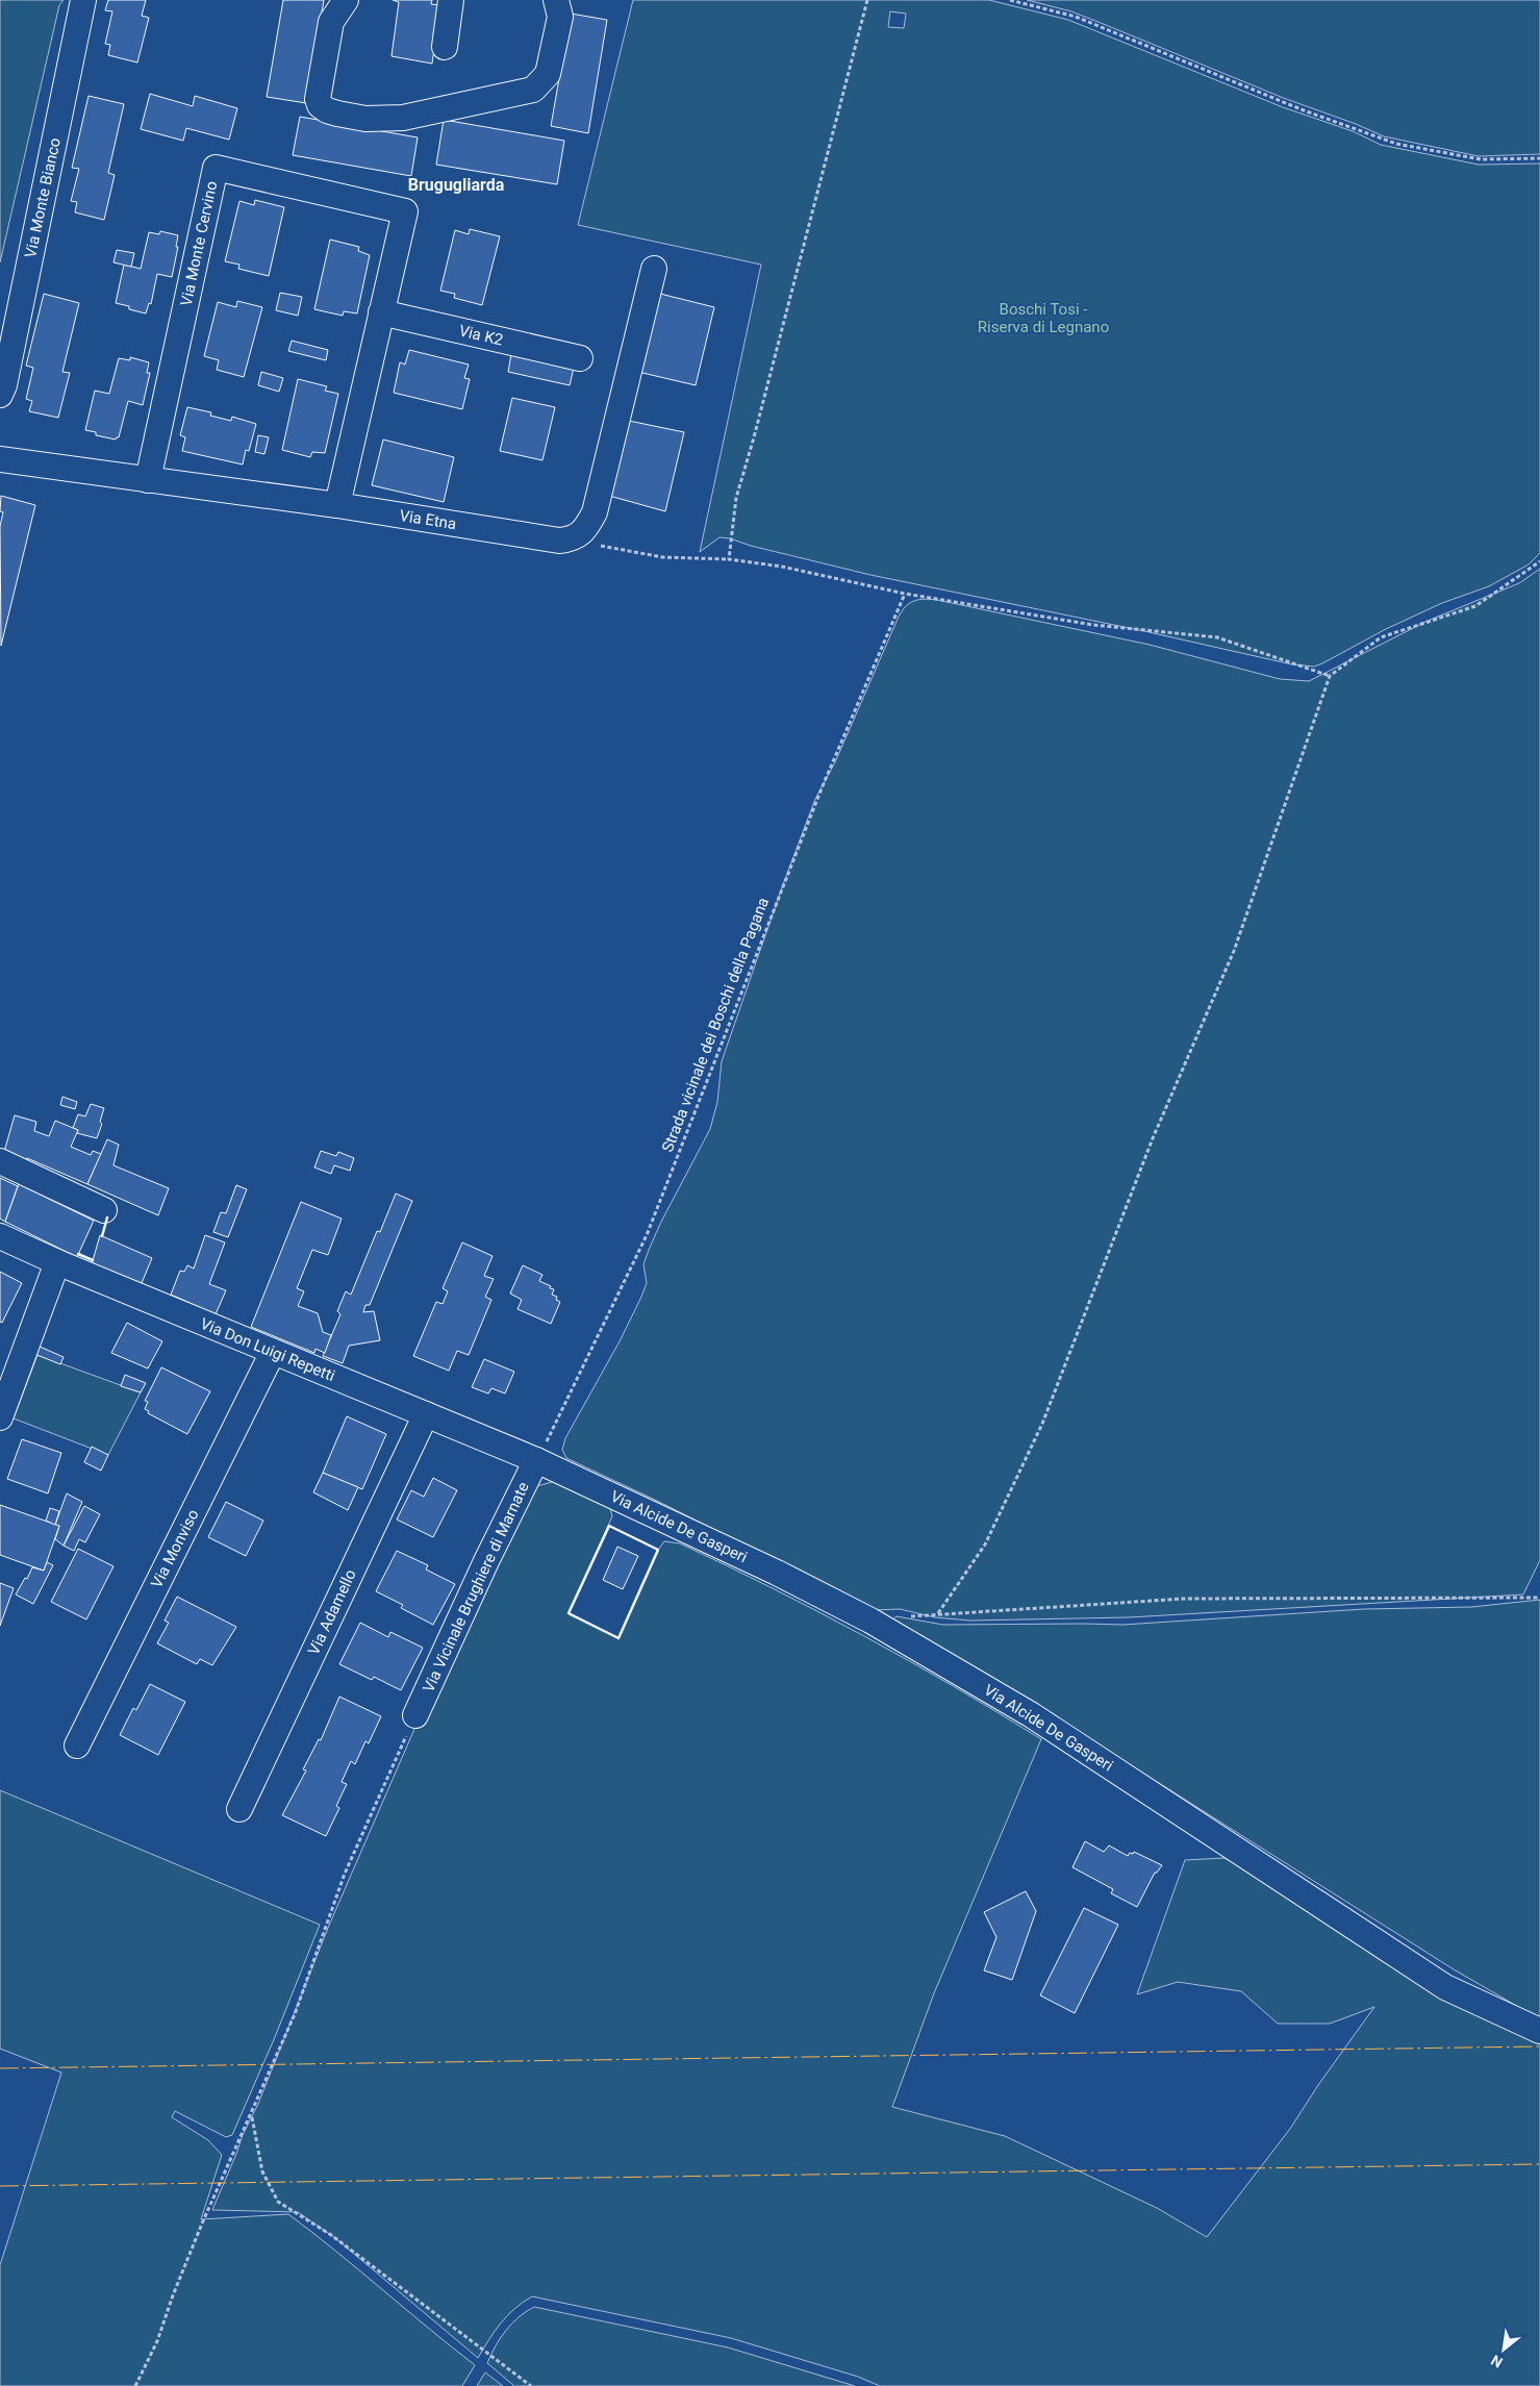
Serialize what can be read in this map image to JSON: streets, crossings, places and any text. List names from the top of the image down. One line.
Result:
{"streets":{"street":["Via Monte Bianco","Via Monte Cervino","Via K2","Via Etna","Via Don Luigi Repetti","Via Alcide De Gasperi","Via Monviso","Via Vicinale Brughiere di Marnate","Via Adamello"],"path":["Strada vicinale dei Boschi della Pagana"]},"crossings":[["Via Monte Cervino","Via K2"],["Via Monte Cervino","Via Etna"],["Strada vicinale dei Boschi della Pagana","Via Don Luigi Repetti"],["Strada vicinale dei Boschi della Pagana","Via Alcide De Gasperi"],["Strada vicinale dei Boschi della Pagana","Via Vicinale Brughiere di Marnate"],["Via Don Luigi Repetti","Via Alcide De Gasperi"],["Via Don Luigi Repetti","Via Monviso"],["Via Don Luigi Repetti","Via Vicinale Brughiere di Marnate"],["Via Don Luigi Repetti","Via Adamello"],["Via Alcide De Gasperi","Via Vicinale Brughiere di Marnate"]],"districts":["Brugugliarda"],"parks":["Boschi Tosi - Riserva di Legnano"],"north":"bottom left"}
